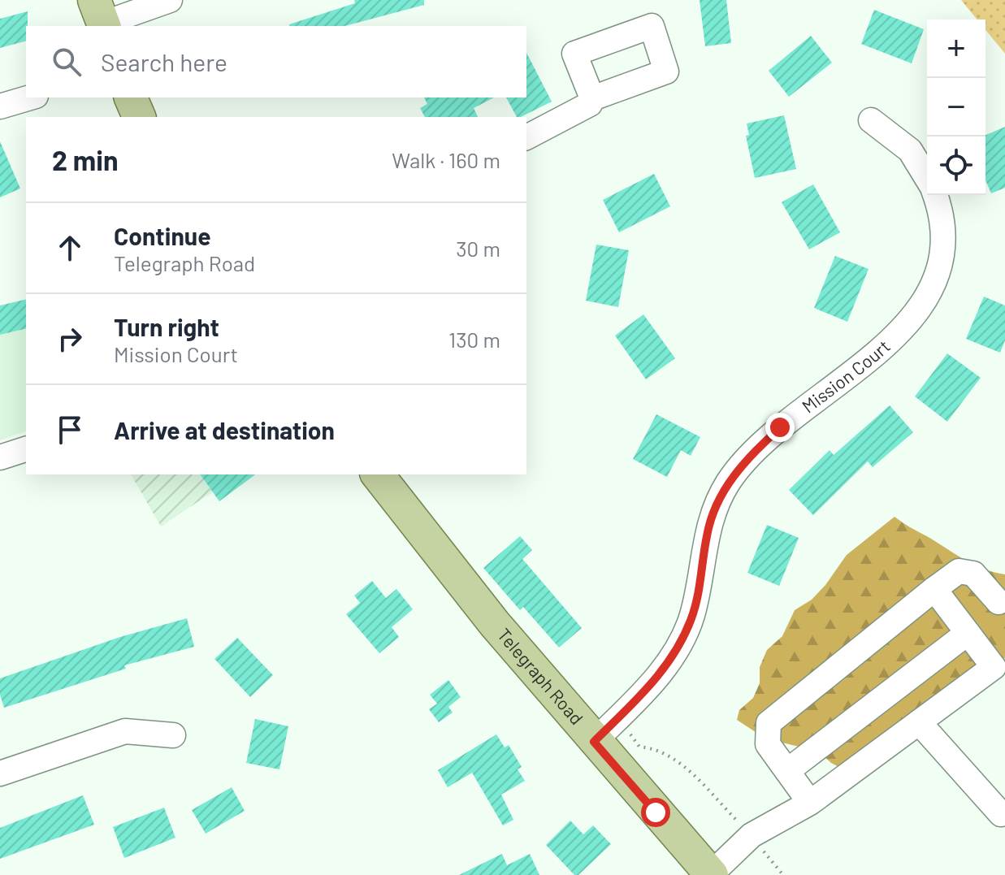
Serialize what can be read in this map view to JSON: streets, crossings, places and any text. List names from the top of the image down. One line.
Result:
{"streets":{"main road":["Telegraph Road"],"street":["Mission Court"]},"crossings":[["Mission Court","Telegraph Road"]],"page":{"map_buttons":["+","−"],"search":"Search here","heading":["2 min","Walk · 160 m"],"list":[["Continue","Telegraph Road","30 m"],["Turn right","Mission Court","130 m"],"Arrive at destination"]}}
